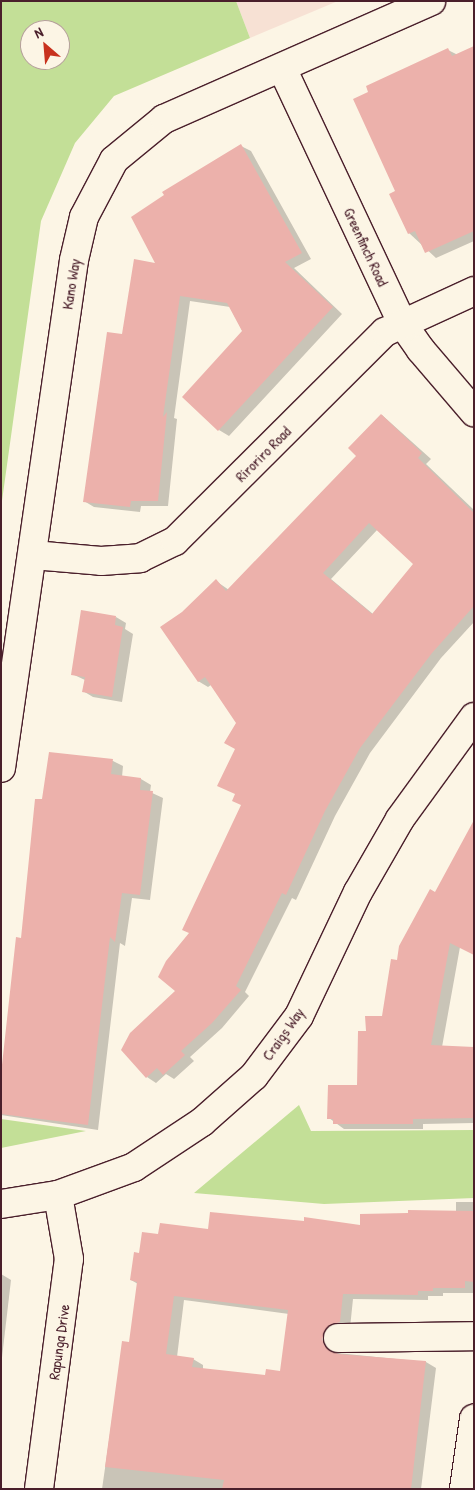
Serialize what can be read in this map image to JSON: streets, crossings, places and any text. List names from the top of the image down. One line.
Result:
{"streets":{"street":["Greenfinch Road","Kano Way","Riroriro Road","Craigs Way","Rapunga Drive"]},"crossings":[["Greenfinch Road","Kano Way"],["Greenfinch Road","Riroriro Road"],["Kano Way","Riroriro Road"],["Craigs Way","Rapunga Drive"]],"north":"top left"}
